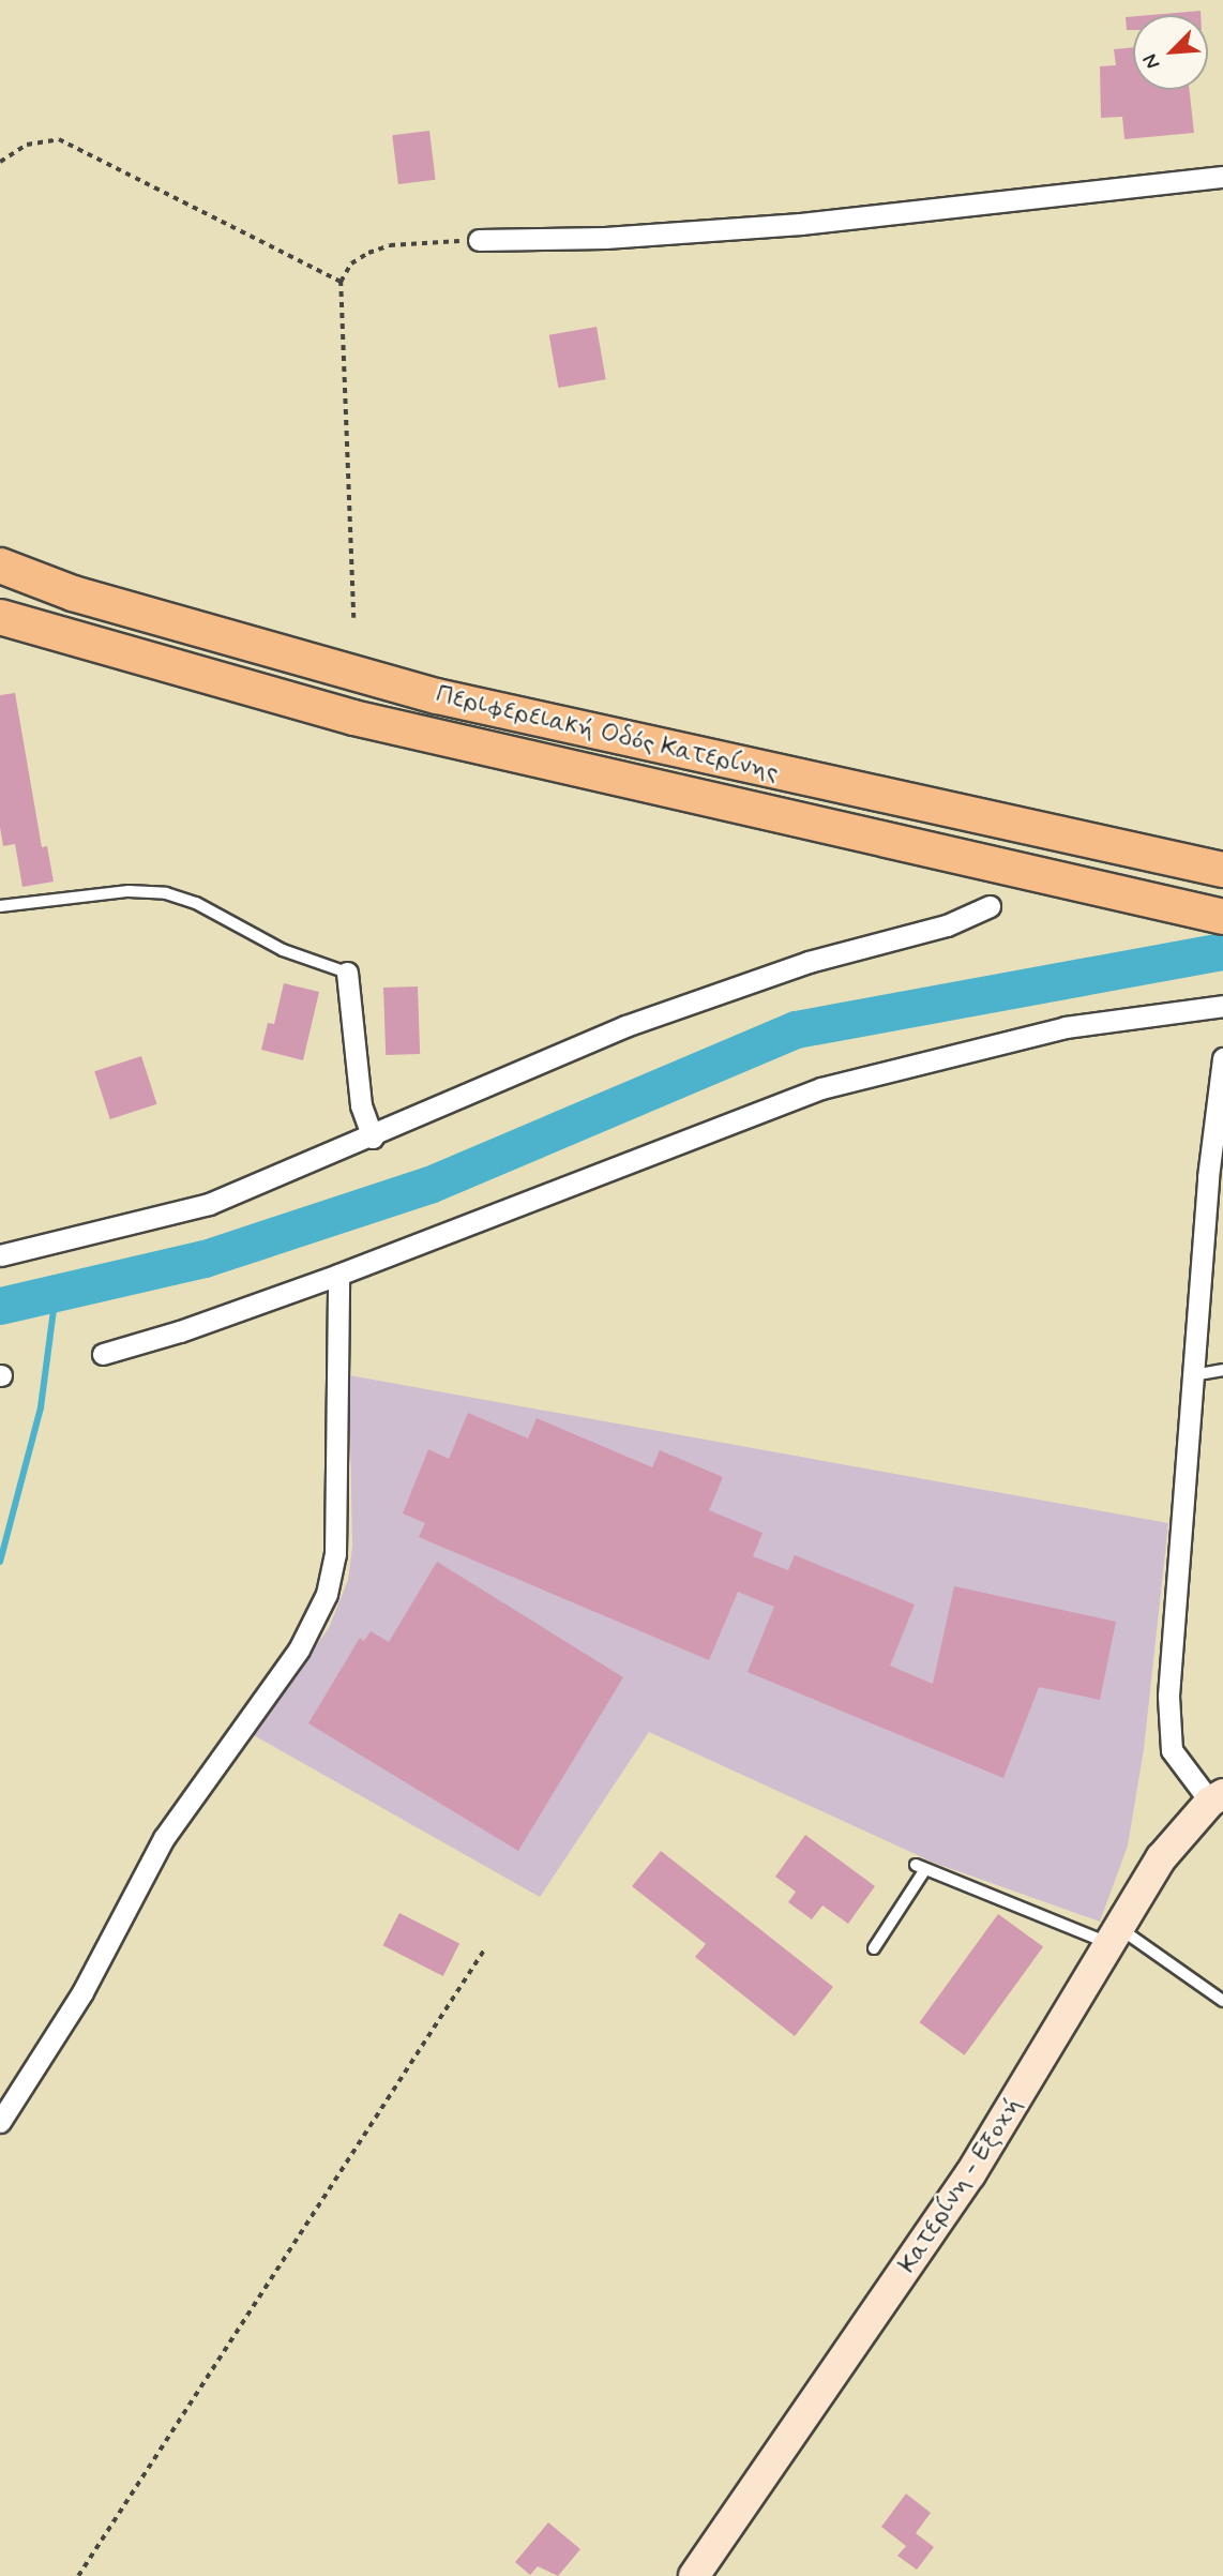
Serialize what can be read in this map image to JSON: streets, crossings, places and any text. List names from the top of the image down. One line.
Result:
{"streets":{"main road":["Περιφερειακή Οδός Κατερίνης","Κατερίνη - Εξοχή"]},"north":"bottom left"}
